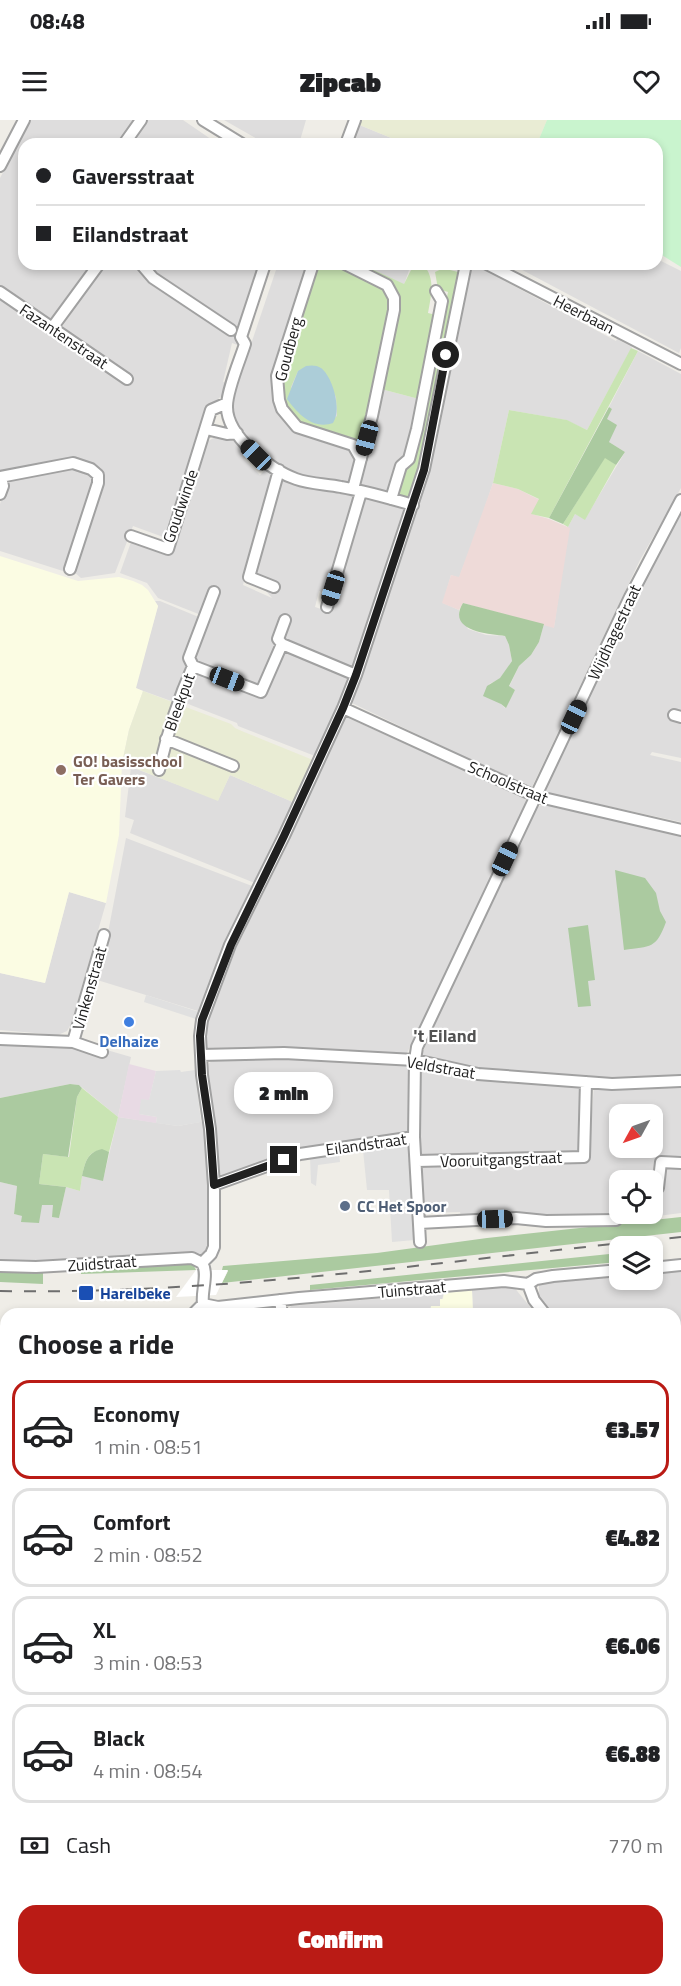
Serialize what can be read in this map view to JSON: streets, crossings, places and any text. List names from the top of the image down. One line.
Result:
{"streets":{"street":["Heerbaan","Fazantenstraat","Goudberg","Goudwinde","Wijdhagestraat","Bleekput","Schoolstraat","Vinkenstraat","Veldstraat","Eilandstraat","Vooruitgangstraat","Zuidstraat","Tuinstraat"]},"crossings":[["Wijdhagestraat","Schoolstraat"],["Wijdhagestraat","Veldstraat"],["Wijdhagestraat","Eilandstraat"],["Wijdhagestraat","Vooruitgangstraat"],["Veldstraat","Vooruitgangstraat"]],"districts":["'t Eiland"],"places":{"other":["GO! basisschool Ter Gavers","Delhaize","CC Het Spoor"],"transit":["Harelbeke"]},"north":"bottom left","page":{"status":"08:48","header":"Zipcab","banner":["Gaversstraat","Eilandstraat"],"bubble":"2 min","heading":"Choose a ride","list":[{"name":"Economy","note":"1 min · 08:51","value":"€3.57"},{"name":"Comfort","note":"2 min · 08:52","value":"€4.82"},{"name":"XL","note":"3 min · 08:53","value":"€6.06"},{"name":"Black","note":"4 min · 08:54","value":"€6.88"}],"pay":["Cash","770 m"],"buttons":"Confirm"}}
